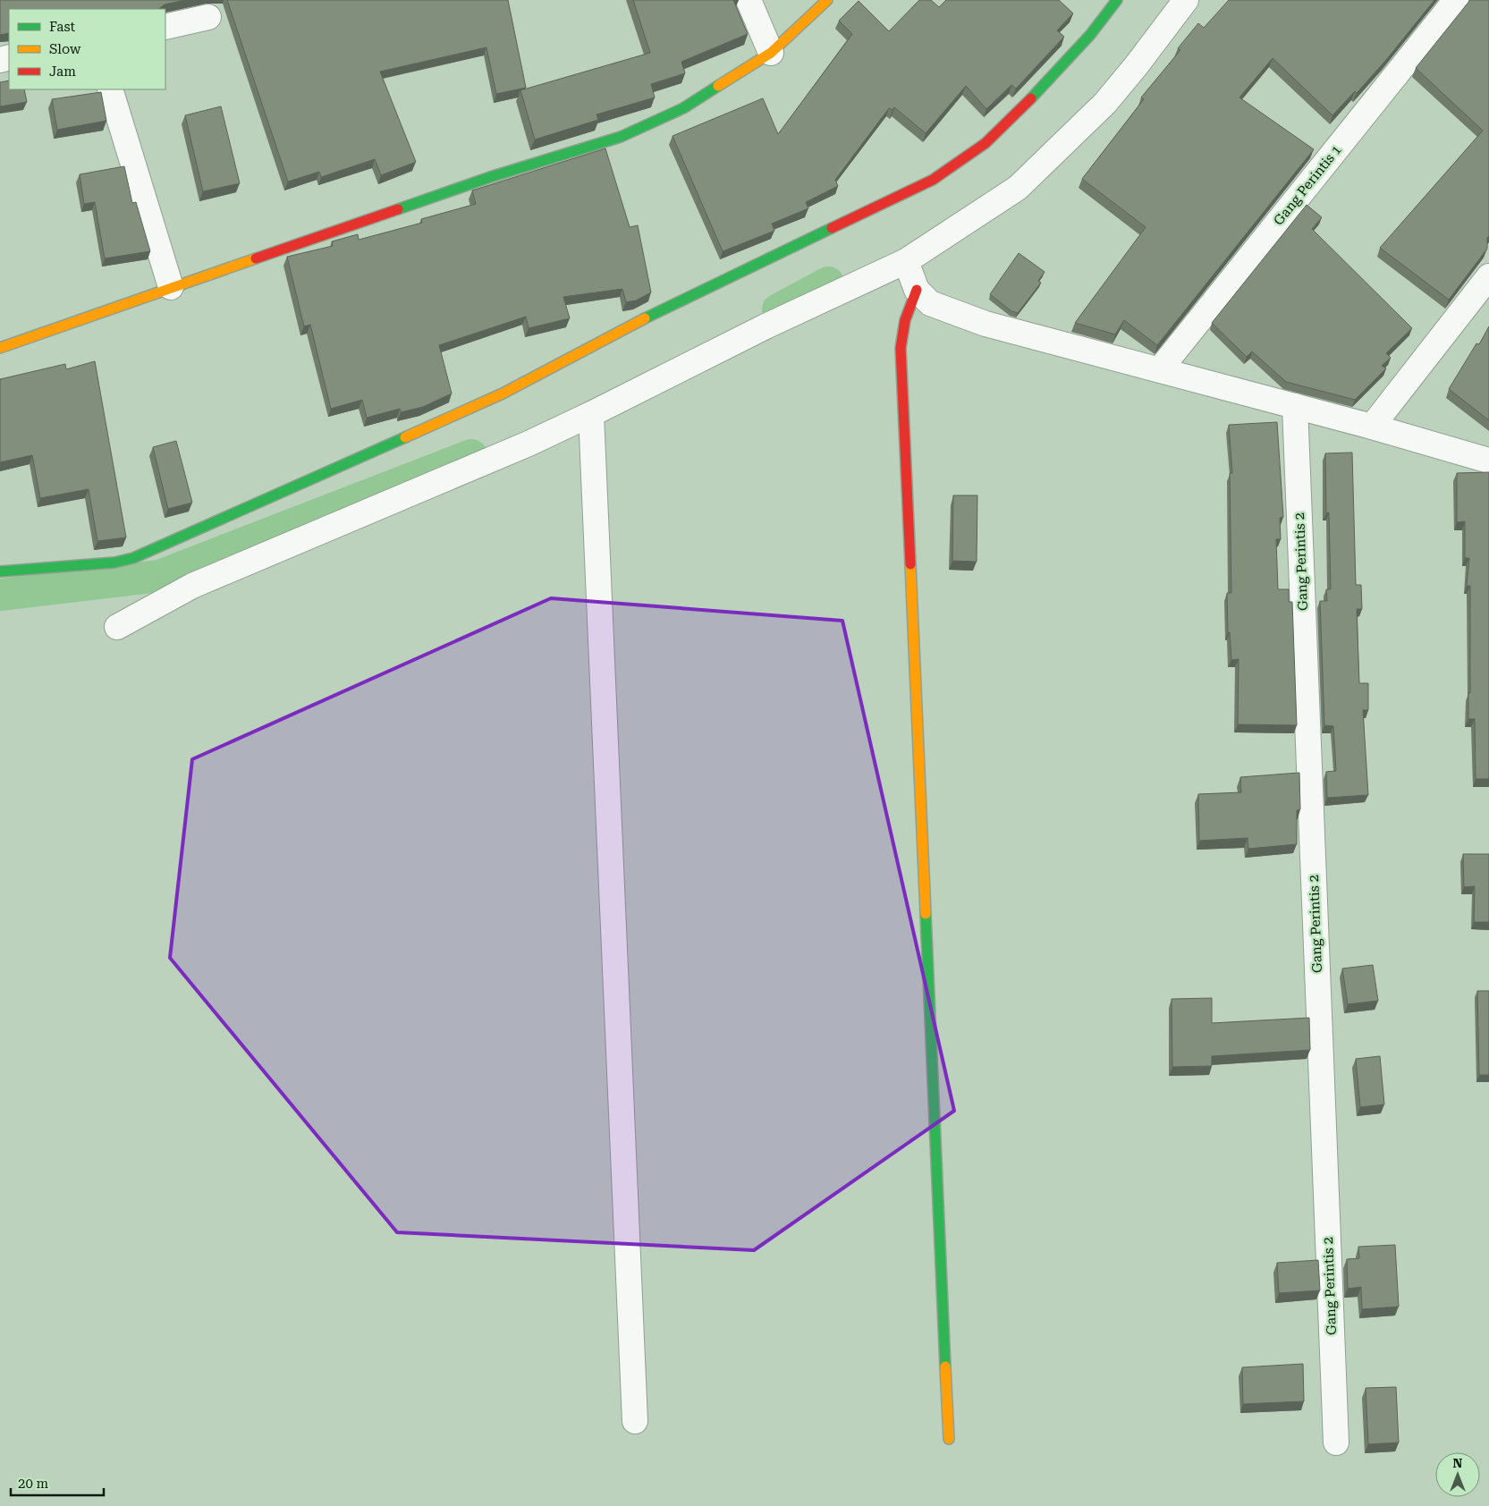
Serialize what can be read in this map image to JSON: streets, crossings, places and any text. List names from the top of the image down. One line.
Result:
{"streets":{"street":["Gang Perintis 1","Gang Perintis 2"]},"legend":["Fast","Slow","Jam"],"scale_bar":"20 m","north":"top"}
